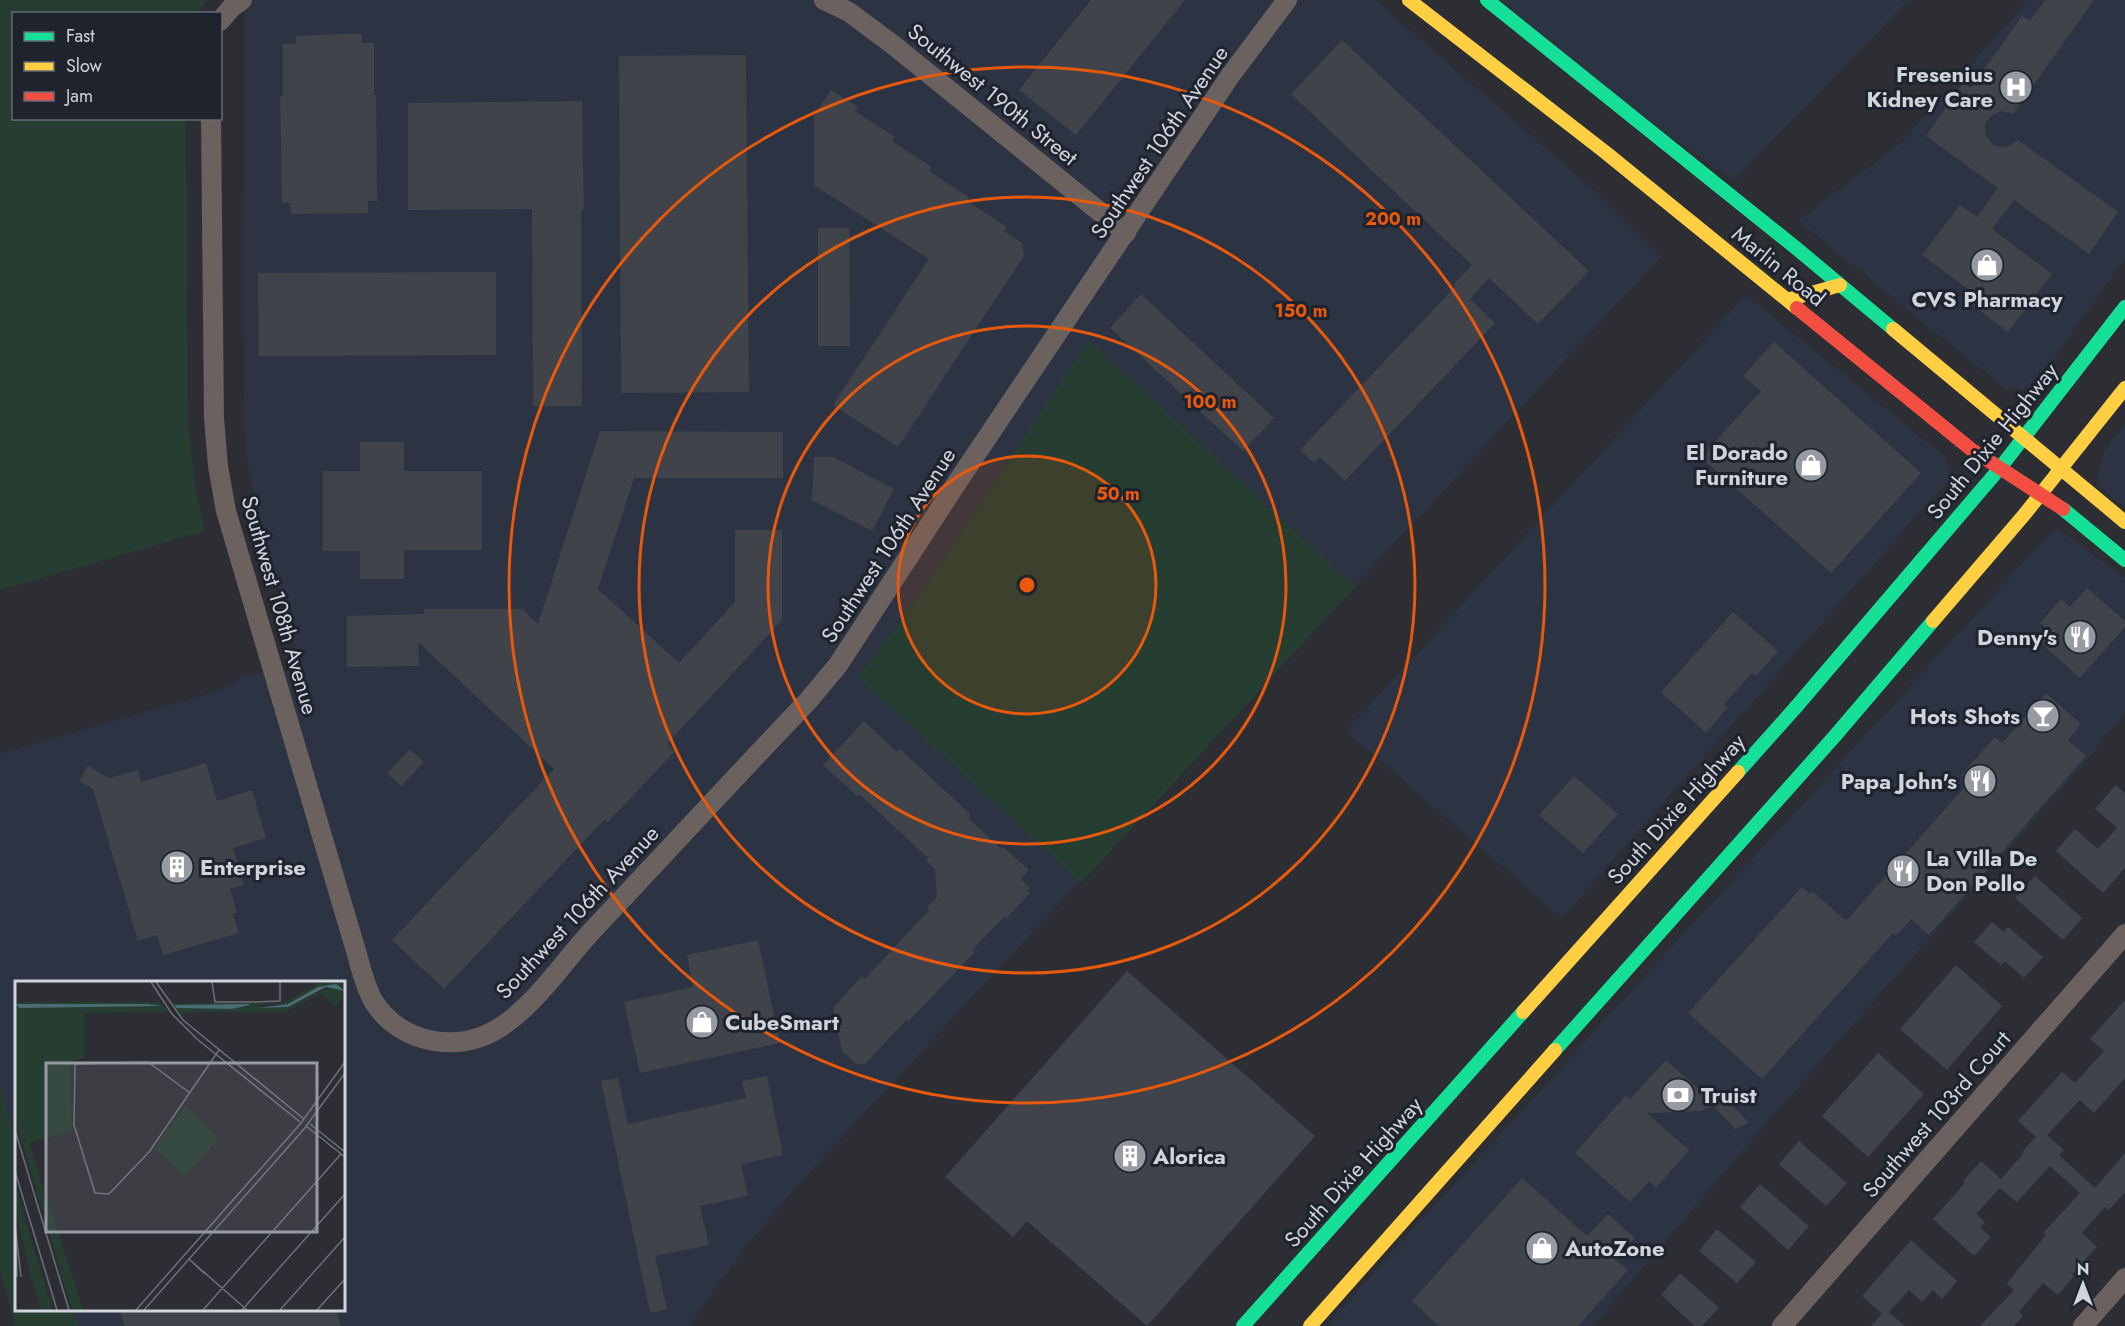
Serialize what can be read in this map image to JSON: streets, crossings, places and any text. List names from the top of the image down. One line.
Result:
{"streets":{"main road":["Marlin Road","South Dixie Highway"],"street":["Southwest 190th Street","Southwest 106th Avenue","Southwest 108th Avenue","Southwest 103rd Court"]},"crossings":[["Southwest 190th Street","Southwest 106th Avenue"],["Southwest 106th Avenue","Southwest 108th Avenue"],["Marlin Road","South Dixie Highway"]],"places":{"hospital":["Fresenius Kidney Care"],"shop":["CVS Pharmacy","El Dorado Furniture","CubeSmart","AutoZone"],"restaurant":["Denny's","Papa John's","La Villa De Don Pollo"],"bar":["Hots Shots"],"building":["Enterprise","Alorica"],"bank":["Truist"]},"legend":["Fast","Slow","Jam"],"north":"top","rings":["200 m","150 m","100 m","50 m"]}
